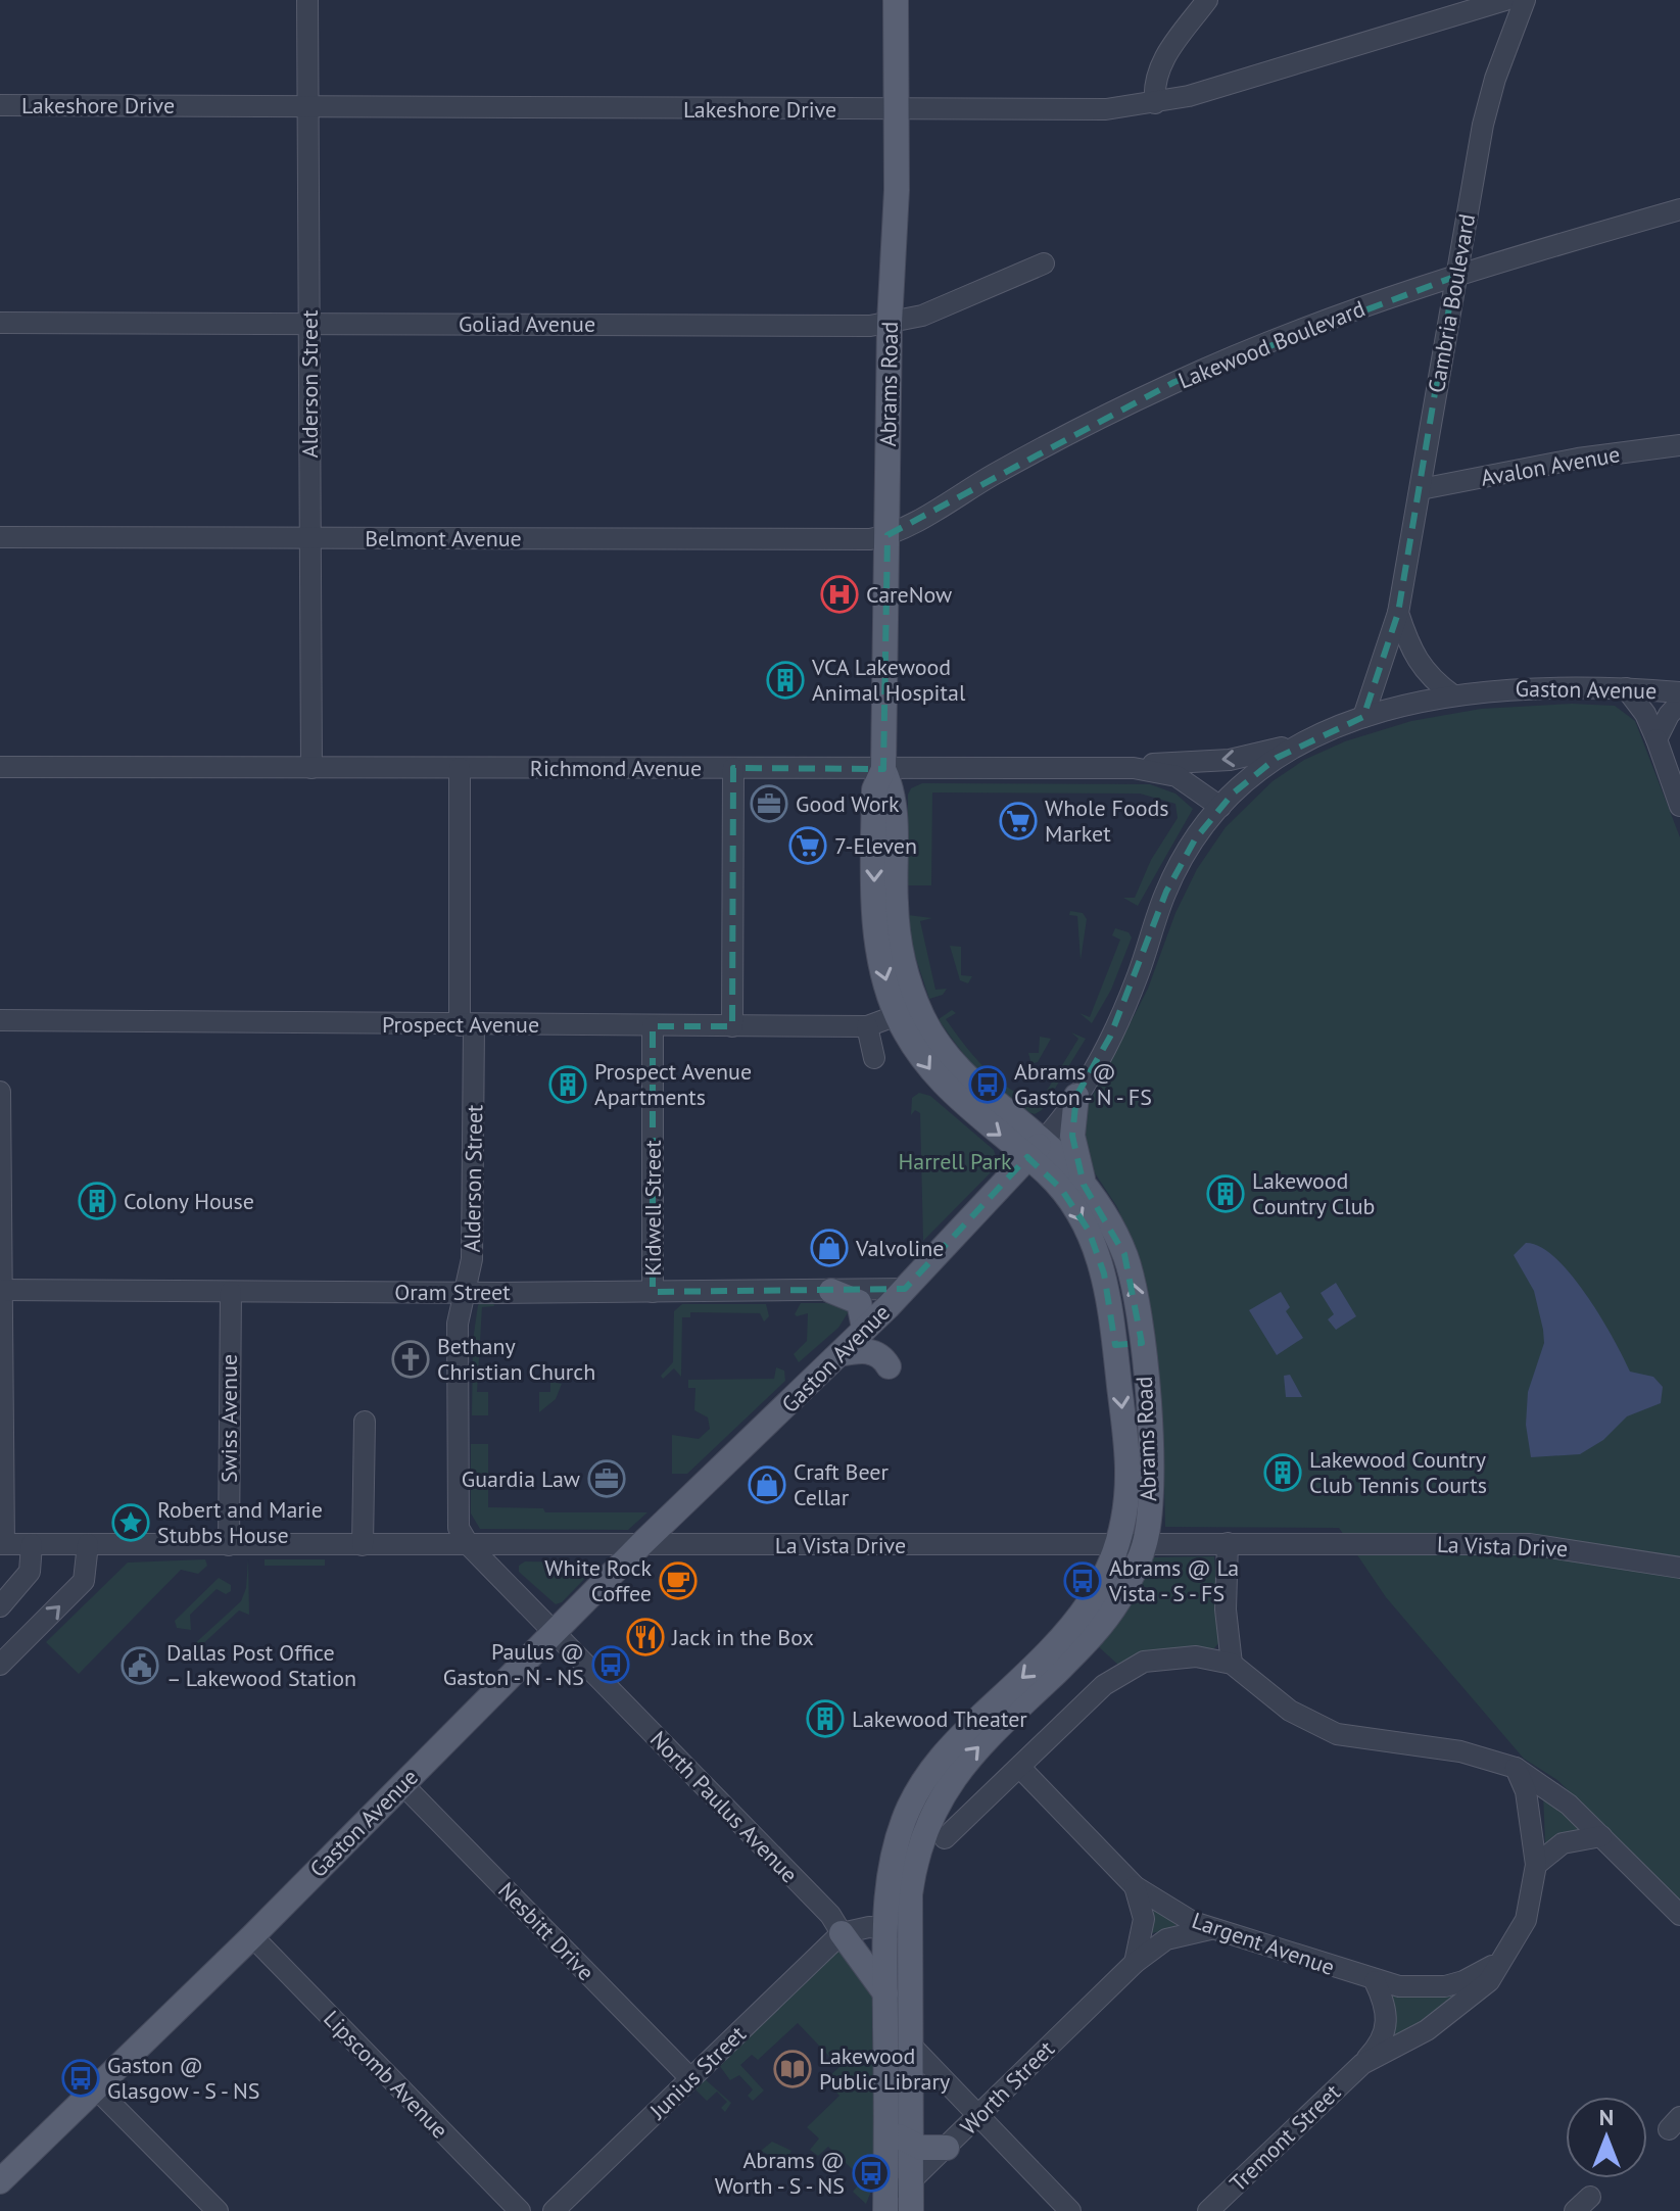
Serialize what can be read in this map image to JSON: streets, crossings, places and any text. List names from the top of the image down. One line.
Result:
{"streets":{"main road":["Abrams Road","Gaston Avenue"],"street":["Lakeshore Drive","Cambria Boulevard","Goliad Avenue","Lakewood Boulevard","Alderson Street","Avalon Avenue","Belmont Avenue","Richmond Avenue","Prospect Avenue","Kidwell Street","Oram Street","Swiss Avenue","La Vista Drive","North Paulus Avenue","Nesbitt Drive","Largent Avenue","Junius Street","Lipscomb Avenue","Worth Street","Tremont Street"]},"crossings":[["Lakeshore Drive","Alderson Street"],["Lakeshore Drive","Abrams Road"],["Cambria Boulevard","Lakewood Boulevard"],["Cambria Boulevard","Avalon Avenue"],["Cambria Boulevard","Gaston Avenue"],["Goliad Avenue","Alderson Street"],["Goliad Avenue","Abrams Road"],["Lakewood Boulevard","Abrams Road"],["Lakewood Boulevard","Belmont Avenue"],["Alderson Street","Belmont Avenue"],["Alderson Street","Gaston Avenue"],["Alderson Street","Richmond Avenue"],["Alderson Street","Prospect Avenue"],["Alderson Street","Oram Street"],["Alderson Street","La Vista Drive"],["Alderson Street","North Paulus Avenue"],["Abrams Road","Belmont Avenue"],["Abrams Road","Gaston Avenue"],["Abrams Road","Richmond Avenue"],["Abrams Road","Prospect Avenue"],["Abrams Road","La Vista Drive"],["Abrams Road","Worth Street"],["Gaston Avenue","Richmond Avenue"],["Gaston Avenue","Oram Street"],["Gaston Avenue","La Vista Drive"],["Gaston Avenue","North Paulus Avenue"],["Gaston Avenue","Nesbitt Drive"],["Gaston Avenue","Lipscomb Avenue"],["Prospect Avenue","Kidwell Street"],["Kidwell Street","Oram Street"],["Oram Street","Swiss Avenue"],["Swiss Avenue","La Vista Drive"],["North Paulus Avenue","Junius Street"],["Nesbitt Drive","Junius Street"],["Largent Avenue","Worth Street"],["Largent Avenue","Tremont Street"]],"parks":["Harrell Park"],"places":{"hospital":["CareNow"],"building":["VCA Lakewood Animal Hospital","Prospect Avenue Apartments","Lakewood Country Club","Colony House","Lakewood Country Club Tennis Courts","Lakewood Theater"],"office":["Good Work","Guardia Law"],"supermarket":["Whole Foods Market","7-Eleven"],"bus stop":["Abrams @ Gaston - N - FS","Abrams @ La Vista - S - FS","Paulus @ Gaston - N - NS","Gaston @ Glasgow - S - NS","Abrams @ Worth - S - NS"],"shop":["Valvoline","Craft Beer Cellar"],"church":["Bethany Christian Church"],"place":["Robert and Marie Stubbs House"],"cafe":["White Rock Coffee"],"restaurant":["Jack in the Box"],"public building":["Dallas Post Office – Lakewood Station"],"library":["Lakewood Public Library"]},"north":"top"}
